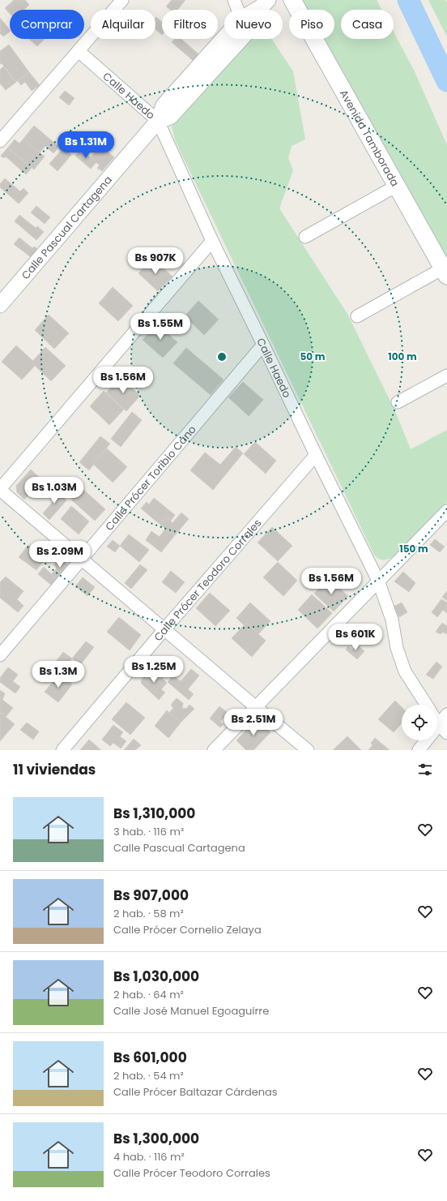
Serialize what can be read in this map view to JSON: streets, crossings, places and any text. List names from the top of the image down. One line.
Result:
{"streets":{"main road":["Avenida Tamborada"],"street":["Calle Haedo","Calle Pascual Cartagena","Calle Prócer Toribio Cano","Calle Prócer Teodoro Corrales"]},"crossings":[["Calle Haedo","Calle Pascual Cartagena"],["Calle Haedo","Calle Prócer Toribio Cano"],["Calle Haedo","Calle Prócer Teodoro Corrales"]],"page":{"chip":["Comprar","Alquilar","Filtros","Nuevo","Piso","Casa"],"price":["Bs 1.31M","Bs 907K","Bs 1.55M","Bs 1.56M","Bs 1.03M","Bs 2.09M","Bs 1.56M","Bs 601K","Bs 1.25M","Bs 1.3M","Bs 2.51M"],"heading":"11 viviendas","list":[{"name":"Bs 1,310,000","note":"3 hab. · 116 m² · Calle Pascual Cartagena"},{"name":"Bs 907,000","note":"2 hab. · 58 m² · Calle Prócer Cornelio Zelaya"},{"name":"Bs 1,030,000","note":"2 hab. · 64 m² · Calle José Manuel Egoaguirre"},{"name":"Bs 601,000","note":"2 hab. · 54 m² · Calle Prócer Baltazar Cárdenas"},{"name":"Bs 1,300,000","note":"4 hab. · 116 m² · Calle Prócer Teodoro Corrales"}]},"rings":["50 m","100 m","150 m"]}
